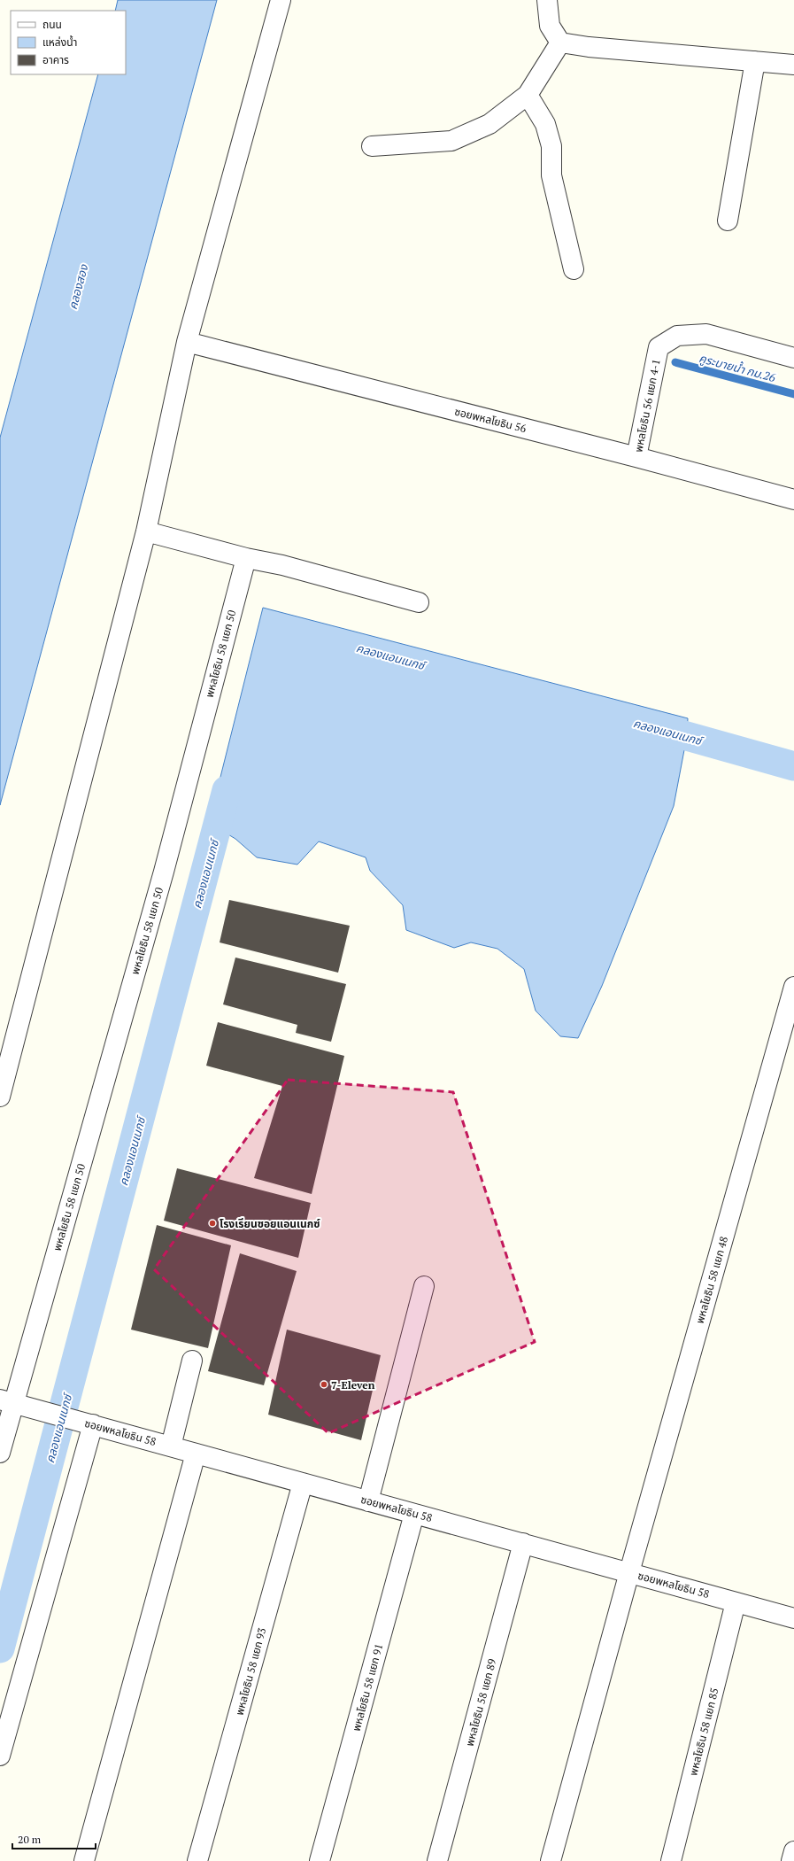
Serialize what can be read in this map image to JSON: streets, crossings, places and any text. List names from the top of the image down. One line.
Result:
{"streets":{"street":["พหลโยธิน 56 แยก 4-1","ซอยพหลโยธิน 56","พหลโยธิน 58 แยก 50","พหลโยธิน 58 แยก 48","ซอยพหลโยธิน 58","พหลโยธิน 58 แยก 93","พหลโยธิน 58 แยก 91","พหลโยธิน 58 แยก 89","พหลโยธิน 58 แยก 85"]},"crossings":[["พหลโยธิน 56 แยก 4-1","ซอยพหลโยธิน 56"],["พหลโยธิน 58 แยก 50","ซอยพหลโยธิน 58"],["พหลโยธิน 58 แยก 48","ซอยพหลโยธิน 58"],["ซอยพหลโยธิน 58","พหลโยธิน 58 แยก 93"],["ซอยพหลโยธิน 58","พหลโยธิน 58 แยก 91"],["ซอยพหลโยธิน 58","พหลโยธิน 58 แยก 89"],["ซอยพหลโยธิน 58","พหลโยธิน 58 แยก 85"]],"water":["คลองสอง","คูระบายน้ำ กม.26","คลองแอนเนกซ์"],"places":["โรงเรียนซอยแอนเนกซ์","7-Eleven"],"legend":["ถนน","แหล่งน้ำ","อาคาร"],"scale_bar":"20 m"}
